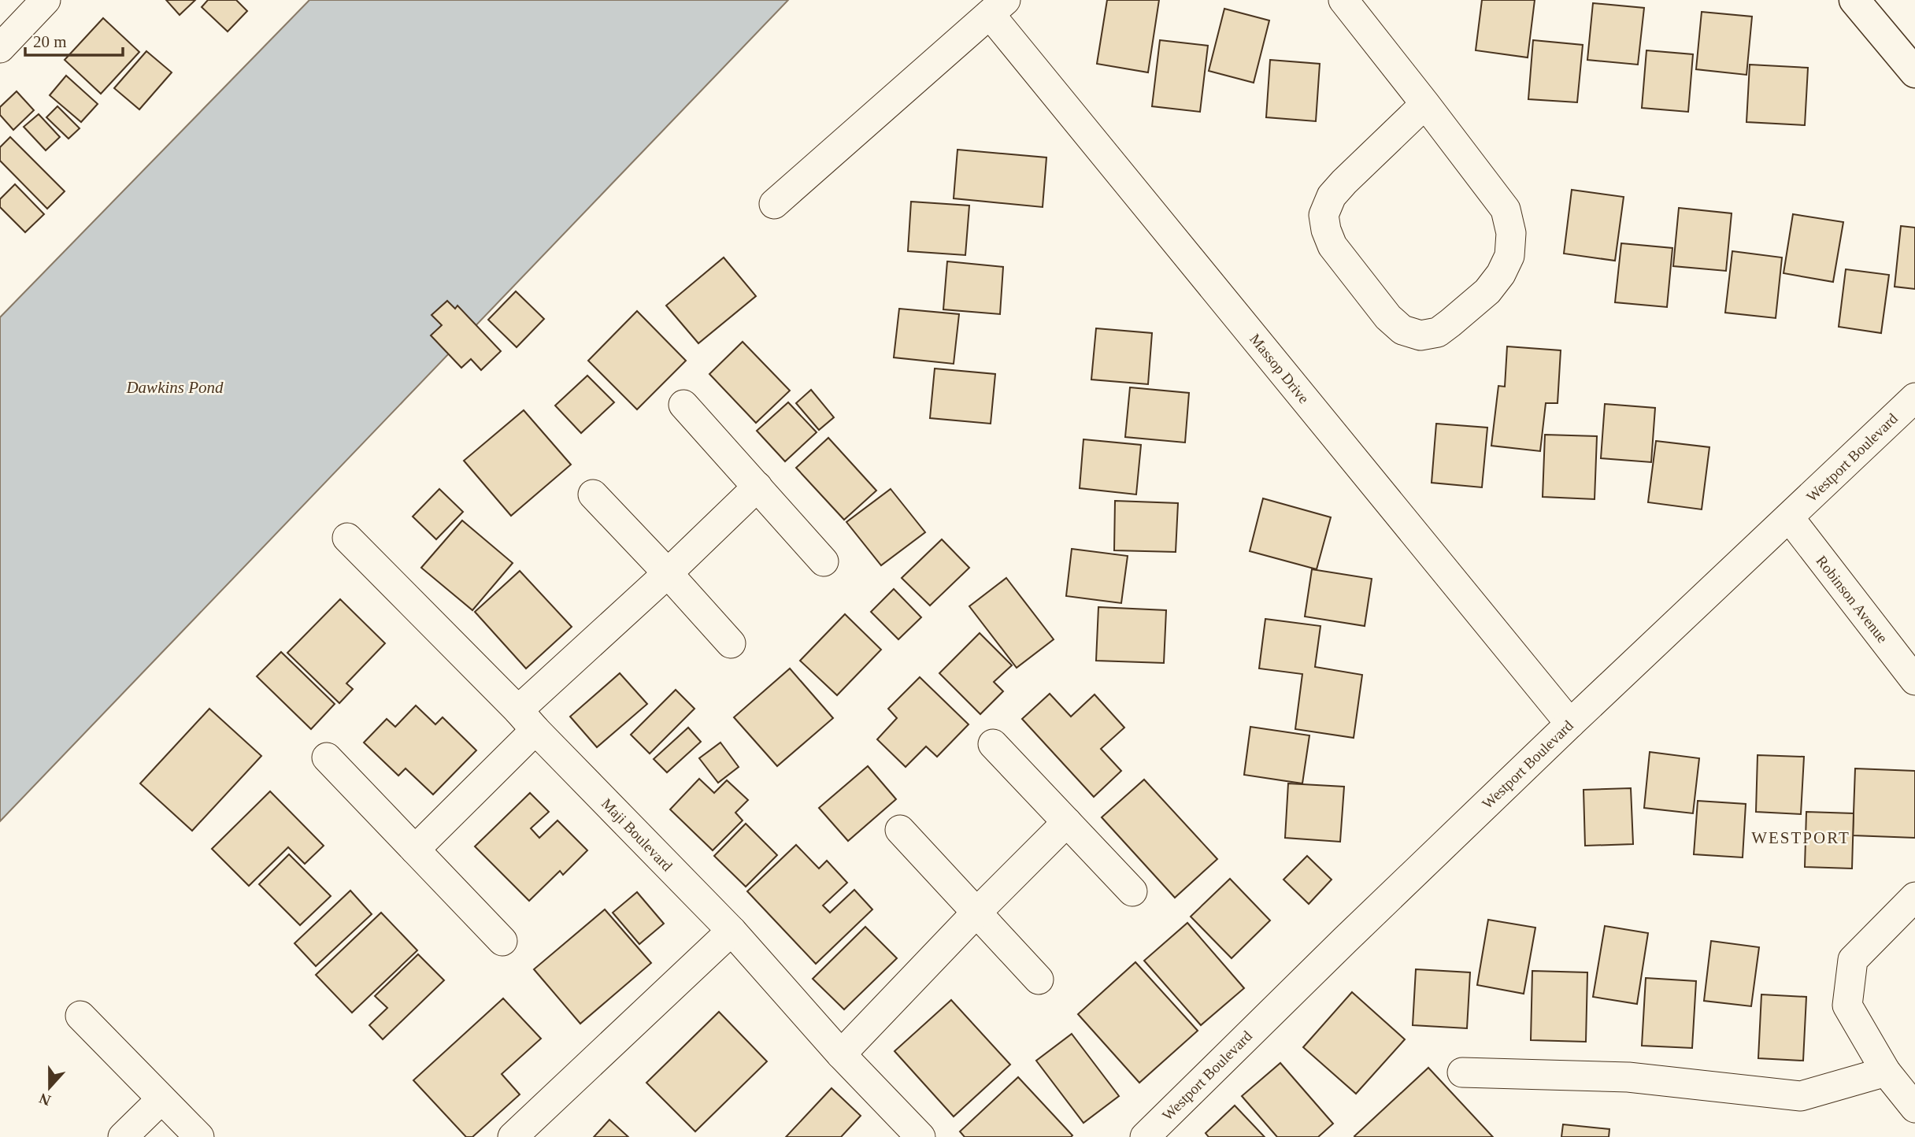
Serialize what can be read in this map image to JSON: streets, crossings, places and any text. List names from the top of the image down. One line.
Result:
{"streets":{"street":["Massop Drive","Westport Boulevard","Robinson Avenue","Maji Boulevard"]},"crossings":[["Massop Drive","Westport Boulevard"],["Westport Boulevard","Robinson Avenue"]],"districts":["WESTPORT"],"water":["Dawkins Pond"],"scale_bar":"20 m","north":"bottom"}
